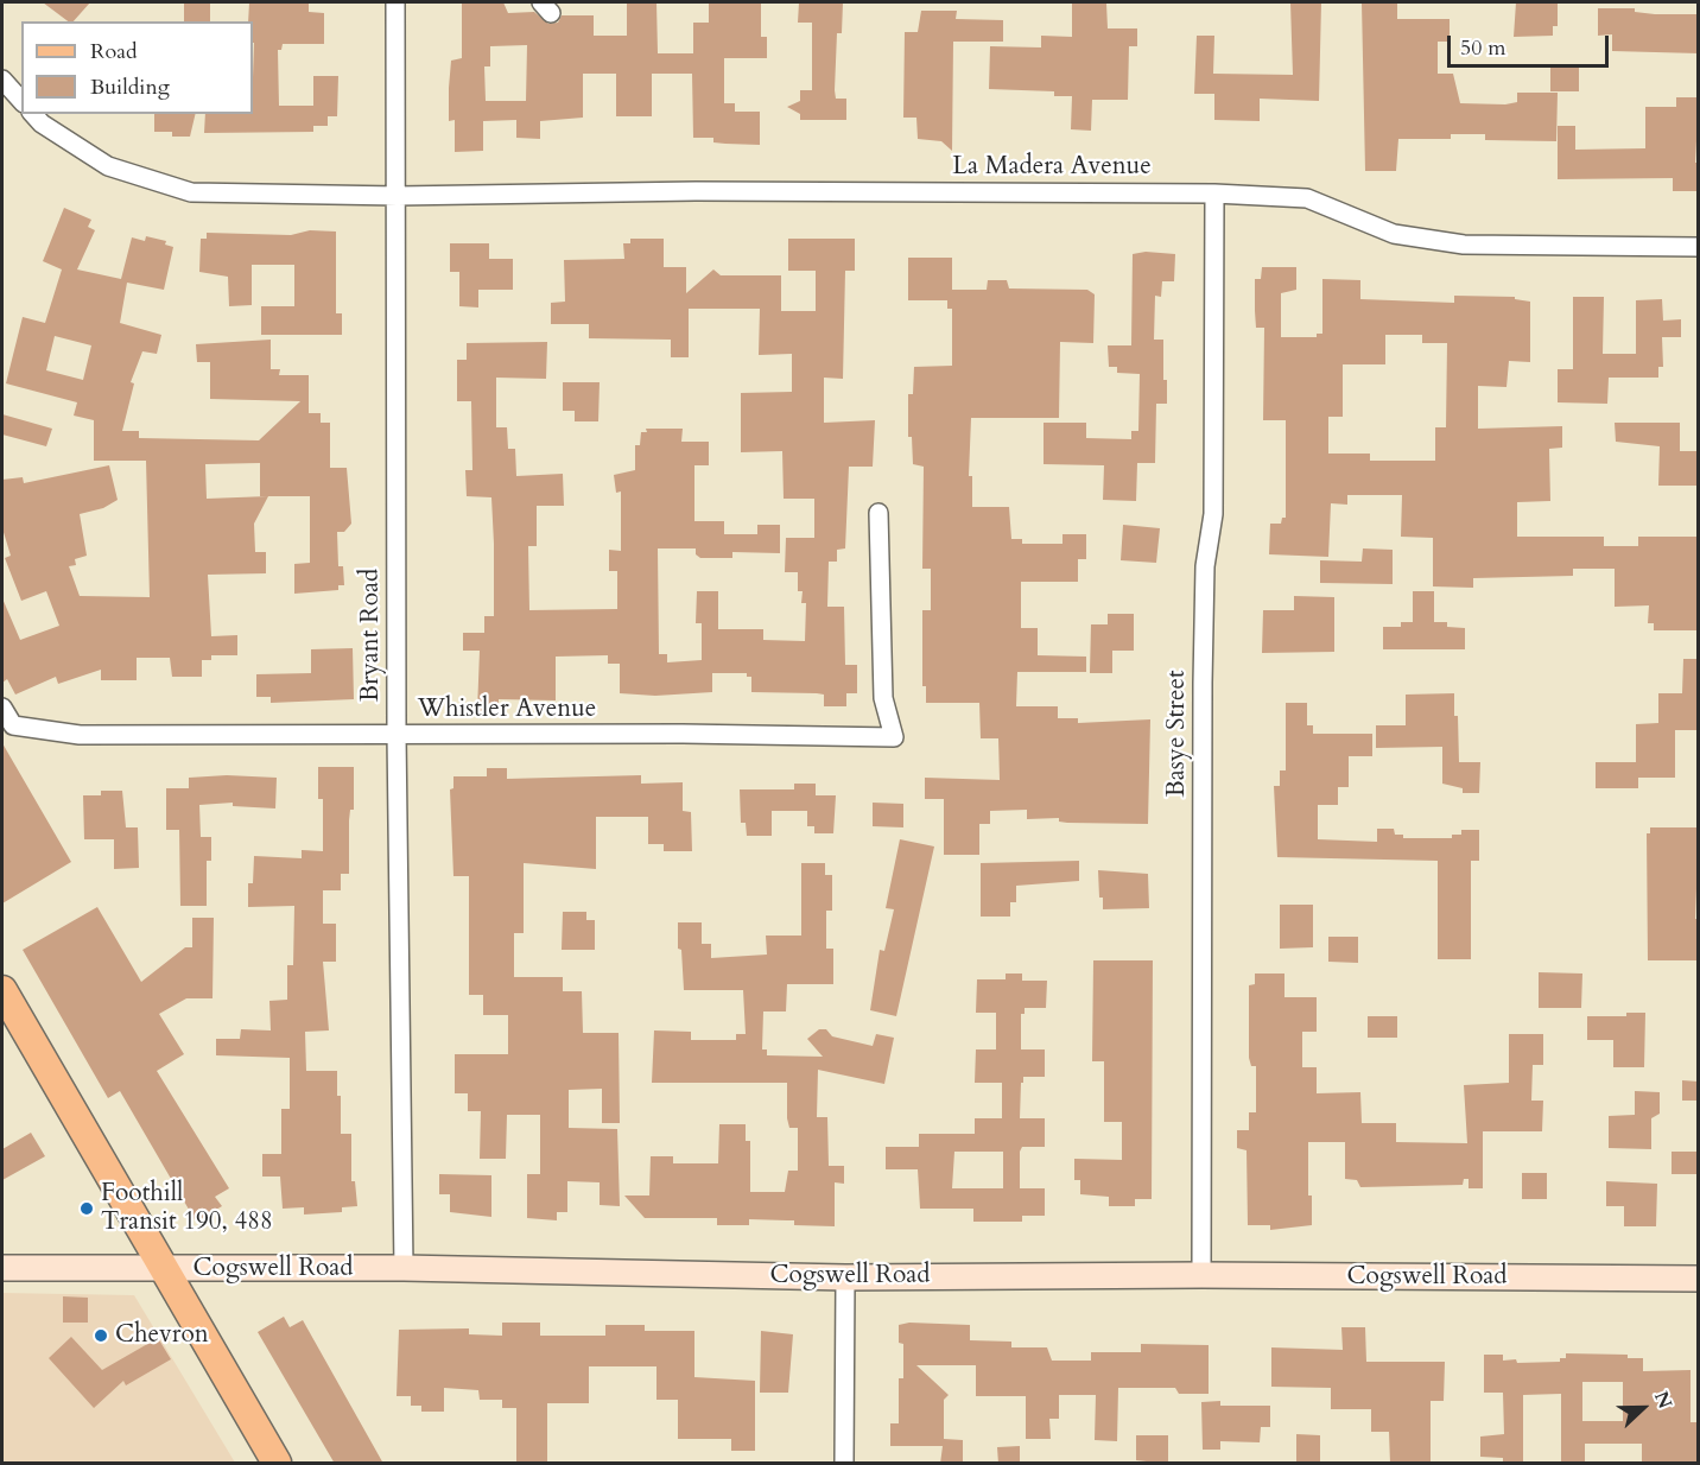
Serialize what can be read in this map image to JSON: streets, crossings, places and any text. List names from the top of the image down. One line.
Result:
{"streets":{"street":["La Madera Avenue","Bryant Road","Whistler Avenue","Basye Street","Cogswell Road"]},"crossings":[["La Madera Avenue","Bryant Road"],["La Madera Avenue","Basye Street"],["Bryant Road","Whistler Avenue"],["Bryant Road","Cogswell Road"],["Basye Street","Cogswell Road"]],"places":["Foothill Transit 190, 488","Chevron"],"legend":["Road","Building"],"scale_bar":"50 m","north":"right"}
